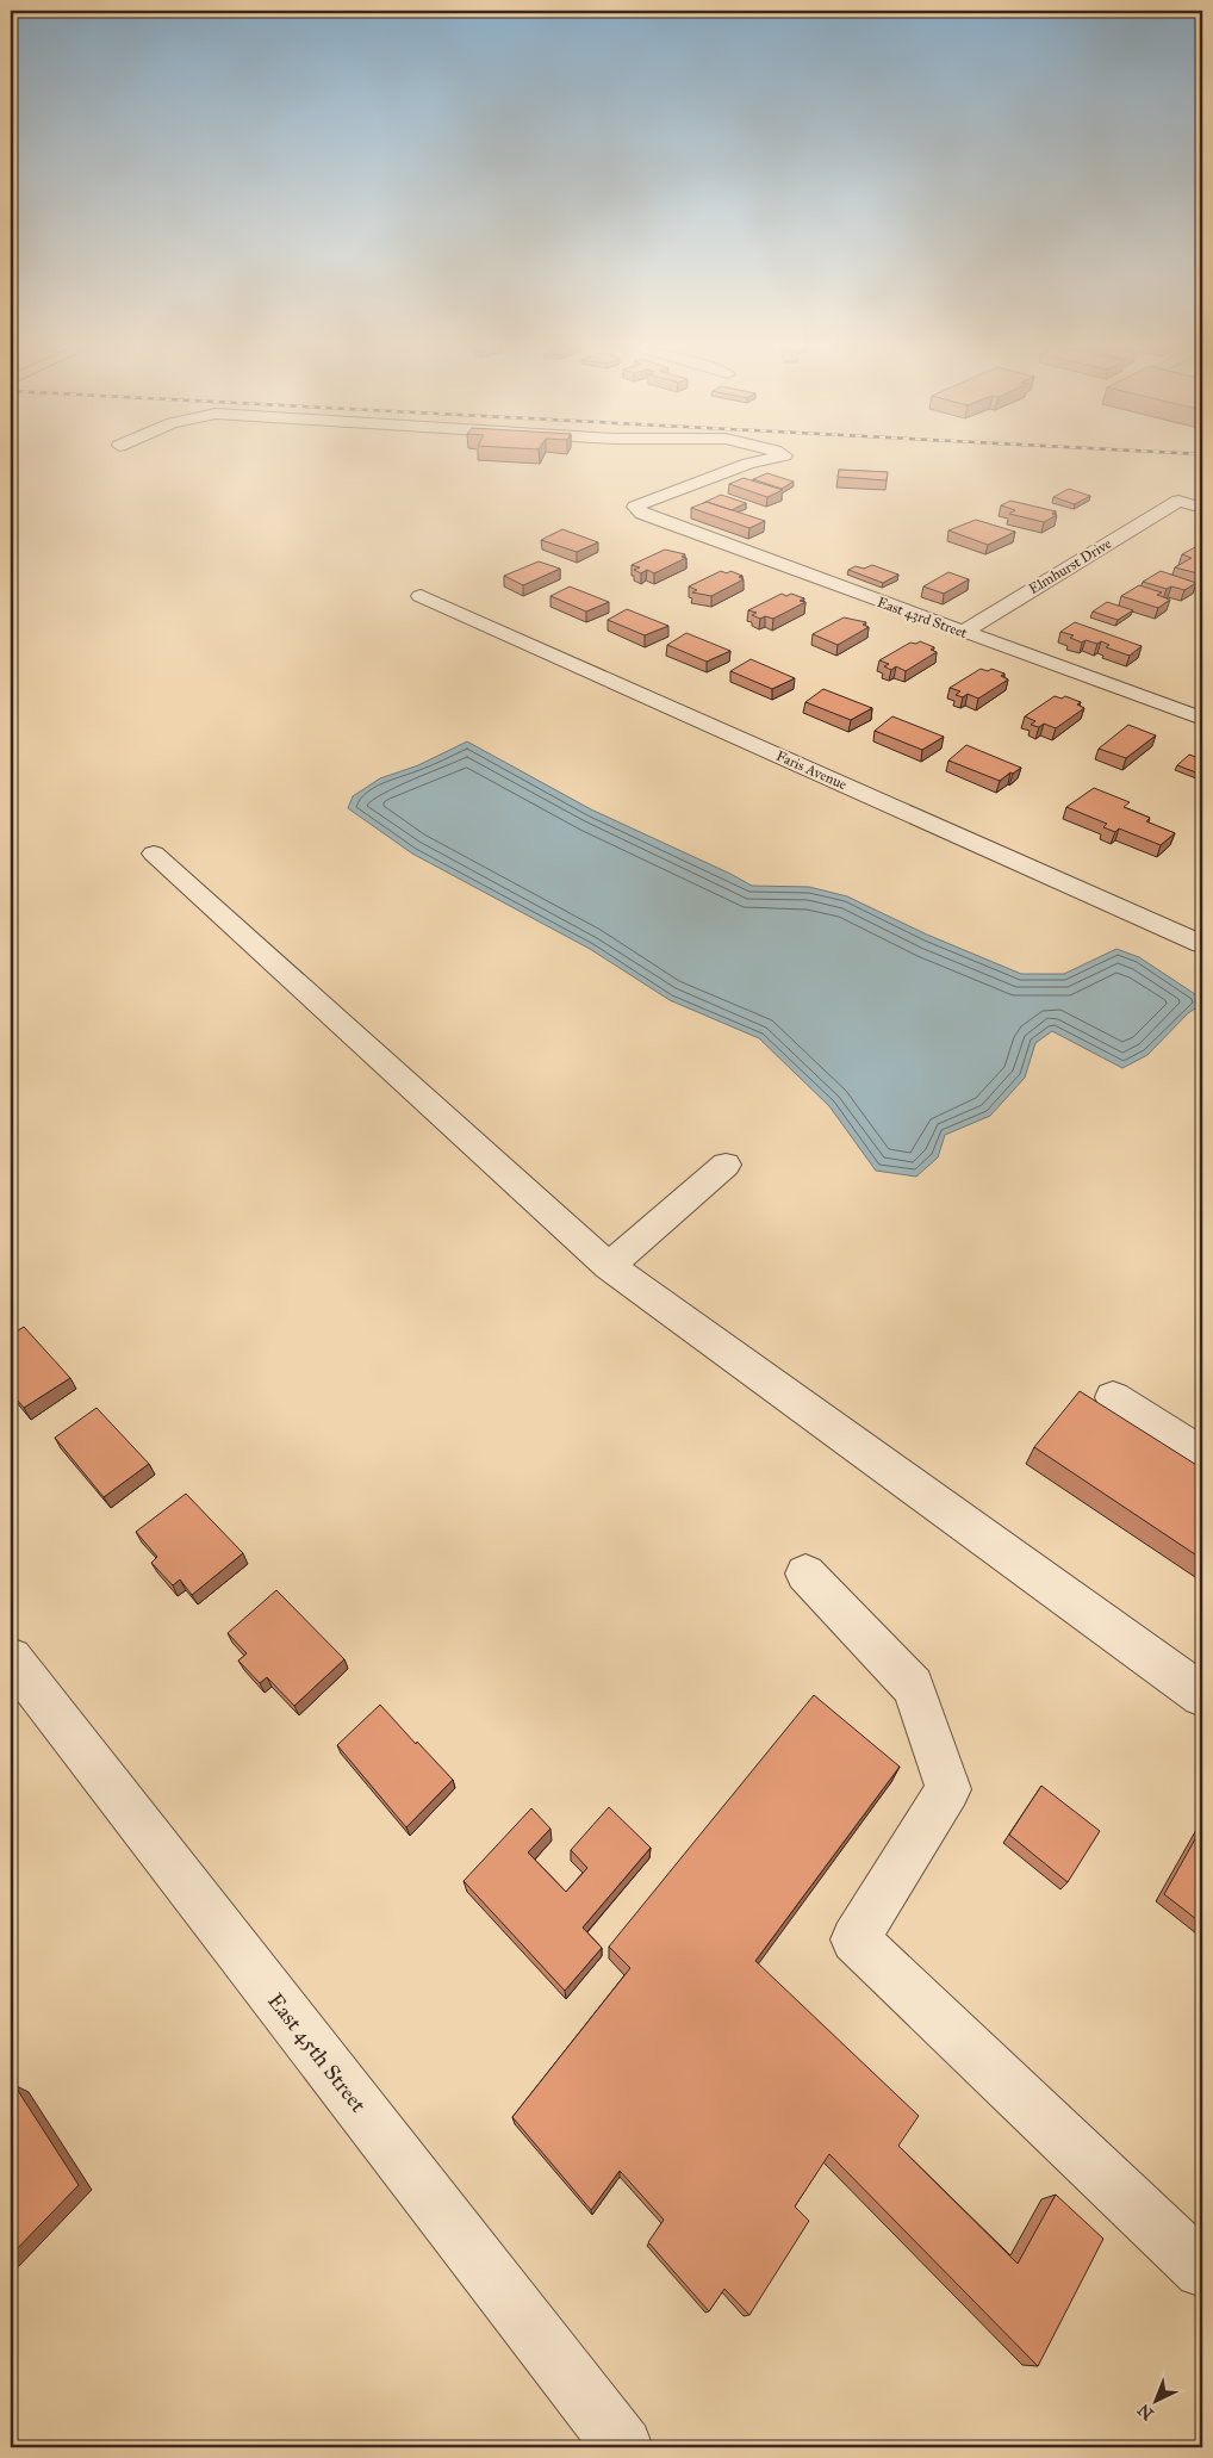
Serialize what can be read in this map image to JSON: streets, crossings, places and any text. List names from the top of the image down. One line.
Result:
{"streets":{"street":["Elmhurst Drive","East 43rd Street","Faris Avenue","East 45th Street"]},"crossings":[["Elmhurst Drive","East 43rd Street"]],"north":"bottom left"}
